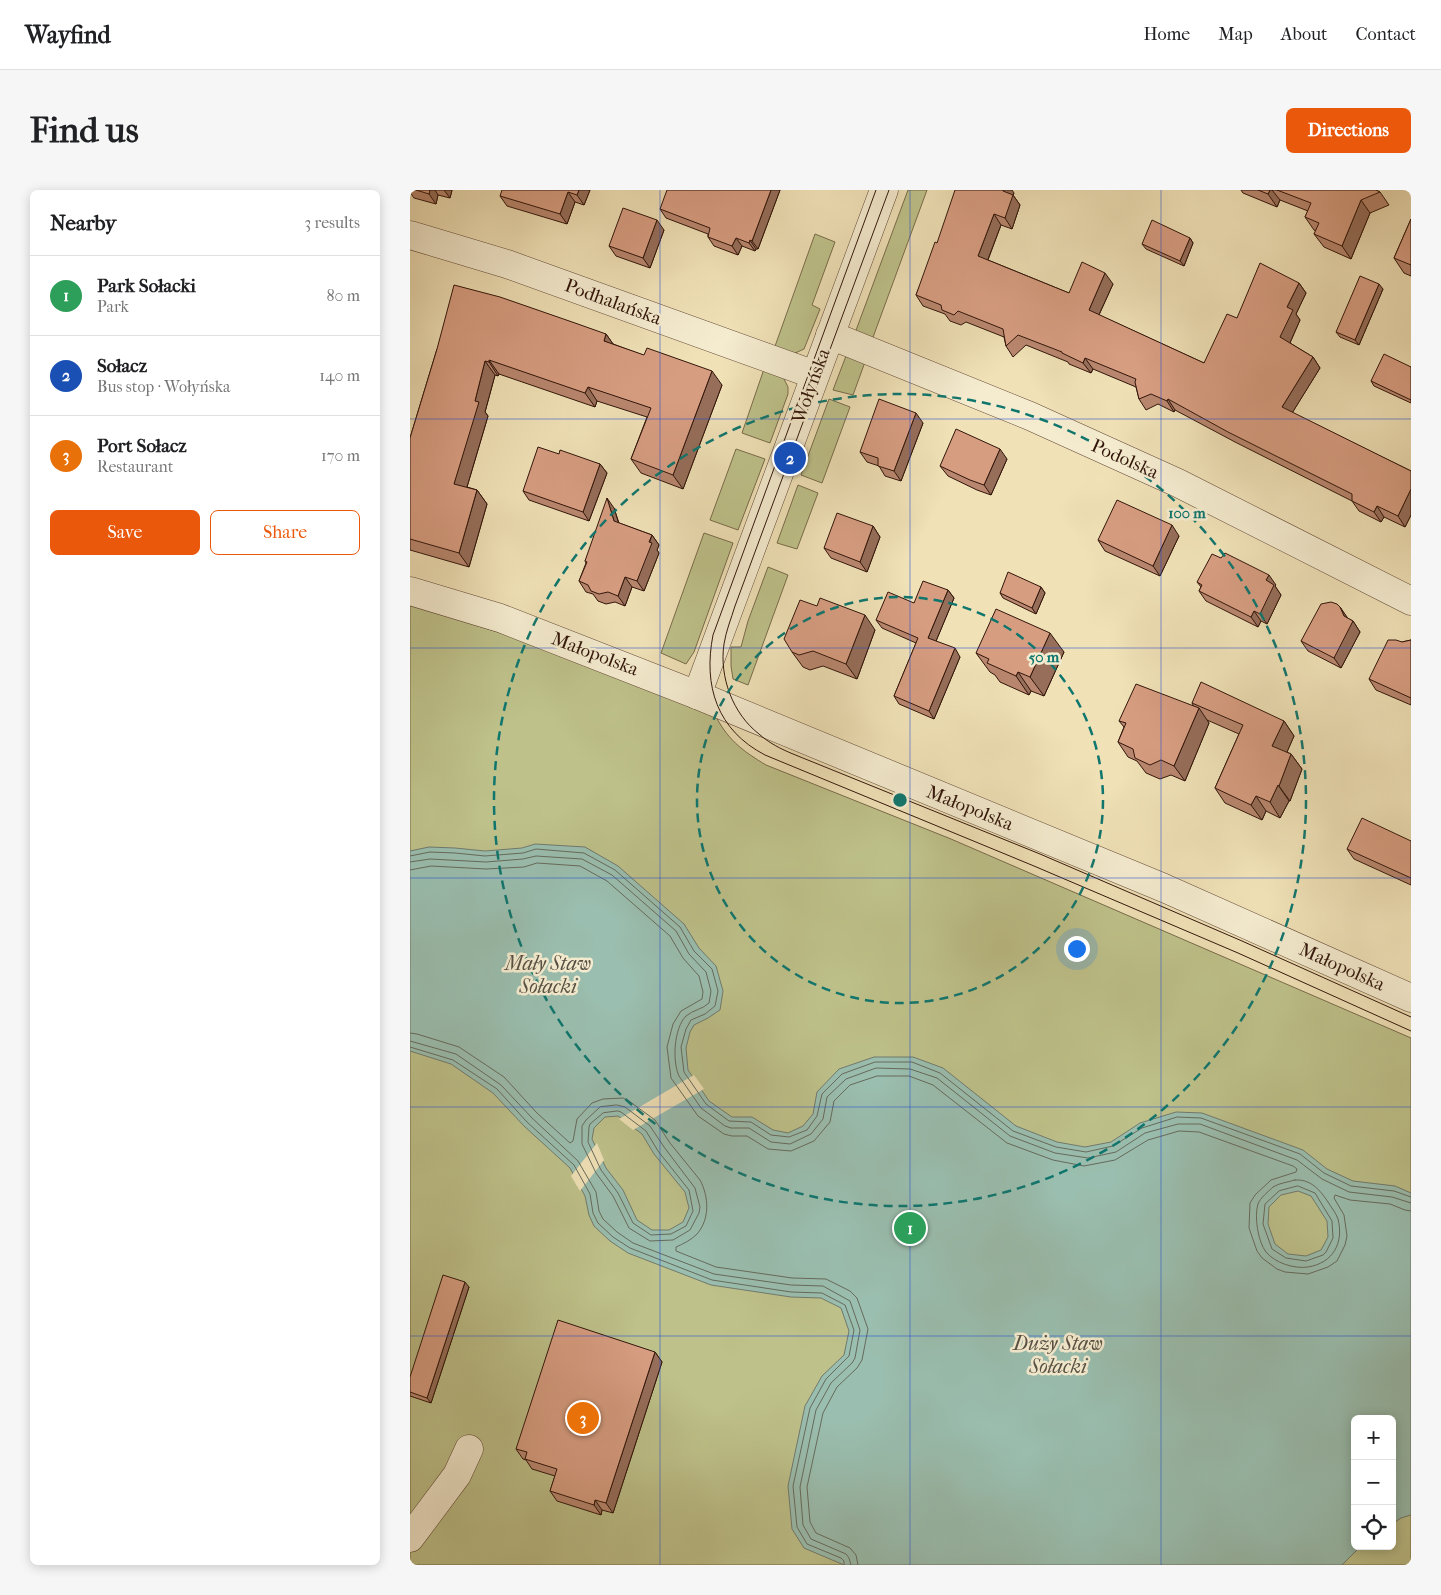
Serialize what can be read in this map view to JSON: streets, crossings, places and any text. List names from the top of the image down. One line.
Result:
{"streets":{"street":["Podhalańska","Wołyńska","Podolska","Małopolska"]},"crossings":[["Podhalańska","Wołyńska"],["Wołyńska","Podolska"],["Wołyńska","Małopolska"]],"water":["Mały Staw Sołacki","Duży Staw Sołacki"],"page":{"header":"Wayfind","nav":["Home","Map","About","Contact"],"buttons":["Directions",["Save","Share"]],"title":"Find us","heading":["Nearby","3 results"],"list":[{"mark":"1","name":"Park Sołacki","note":"Park","value":"80 m"},{"mark":"2","name":"Sołacz","note":"Bus stop · Wołyńska","value":"140 m"},{"mark":"3","name":"Port Sołacz","note":"Restaurant","value":"170 m"}],"pins":["2","1","3"],"map_buttons":["+","−"]},"rings":["100 m","50 m"]}
